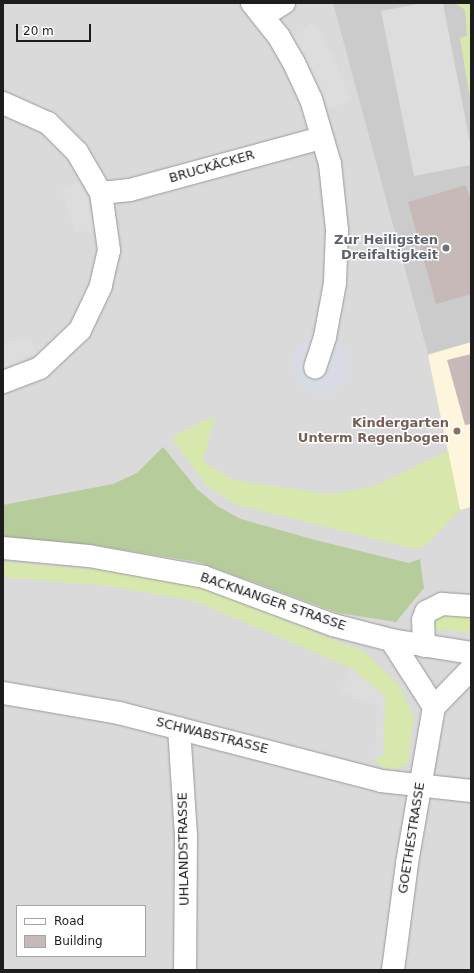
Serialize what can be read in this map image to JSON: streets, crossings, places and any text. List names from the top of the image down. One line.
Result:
{"streets":{"street":["BRUCKÄCKER","BACKNANGER STRASSE","SCHWABSTRASSE","GOETHESTRASSE","UHLANDSTRASSE"]},"crossings":[["SCHWABSTRASSE","GOETHESTRASSE"],["SCHWABSTRASSE","UHLANDSTRASSE"]],"places":["Zur Heiligsten Dreifaltigkeit","Kindergarten Unterm Regenbogen"],"legend":["Road","Building"],"scale_bar":"20 m"}
